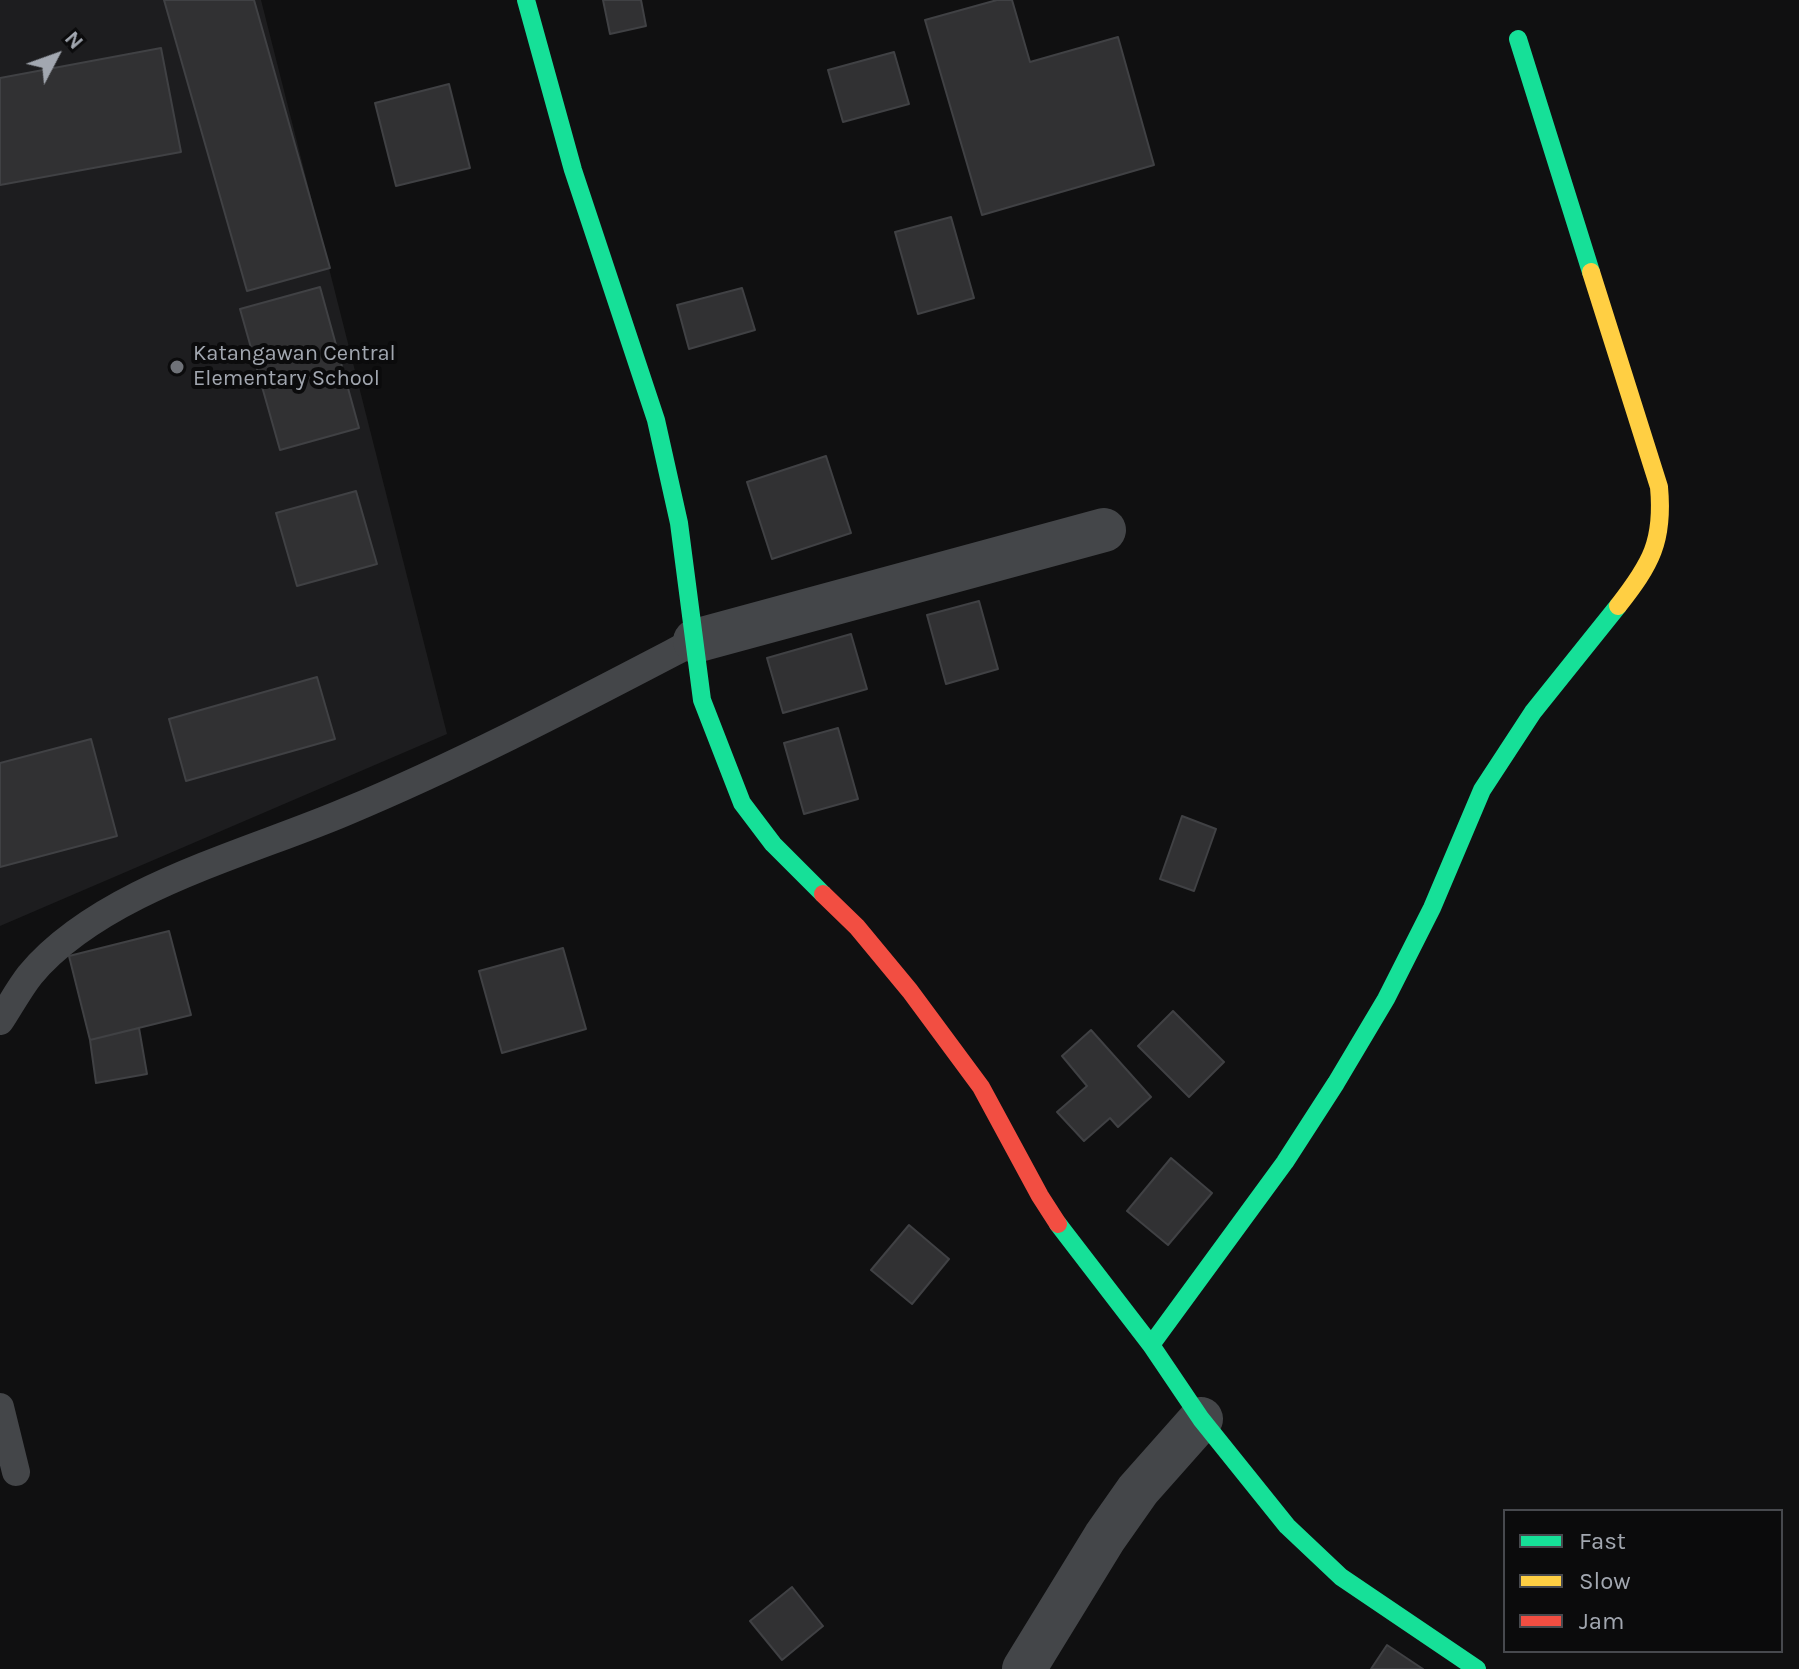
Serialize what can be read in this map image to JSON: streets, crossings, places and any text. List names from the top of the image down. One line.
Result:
{"places":["Katangawan Central Elementary School"],"legend":["Fast","Slow","Jam"],"north":"top right"}
